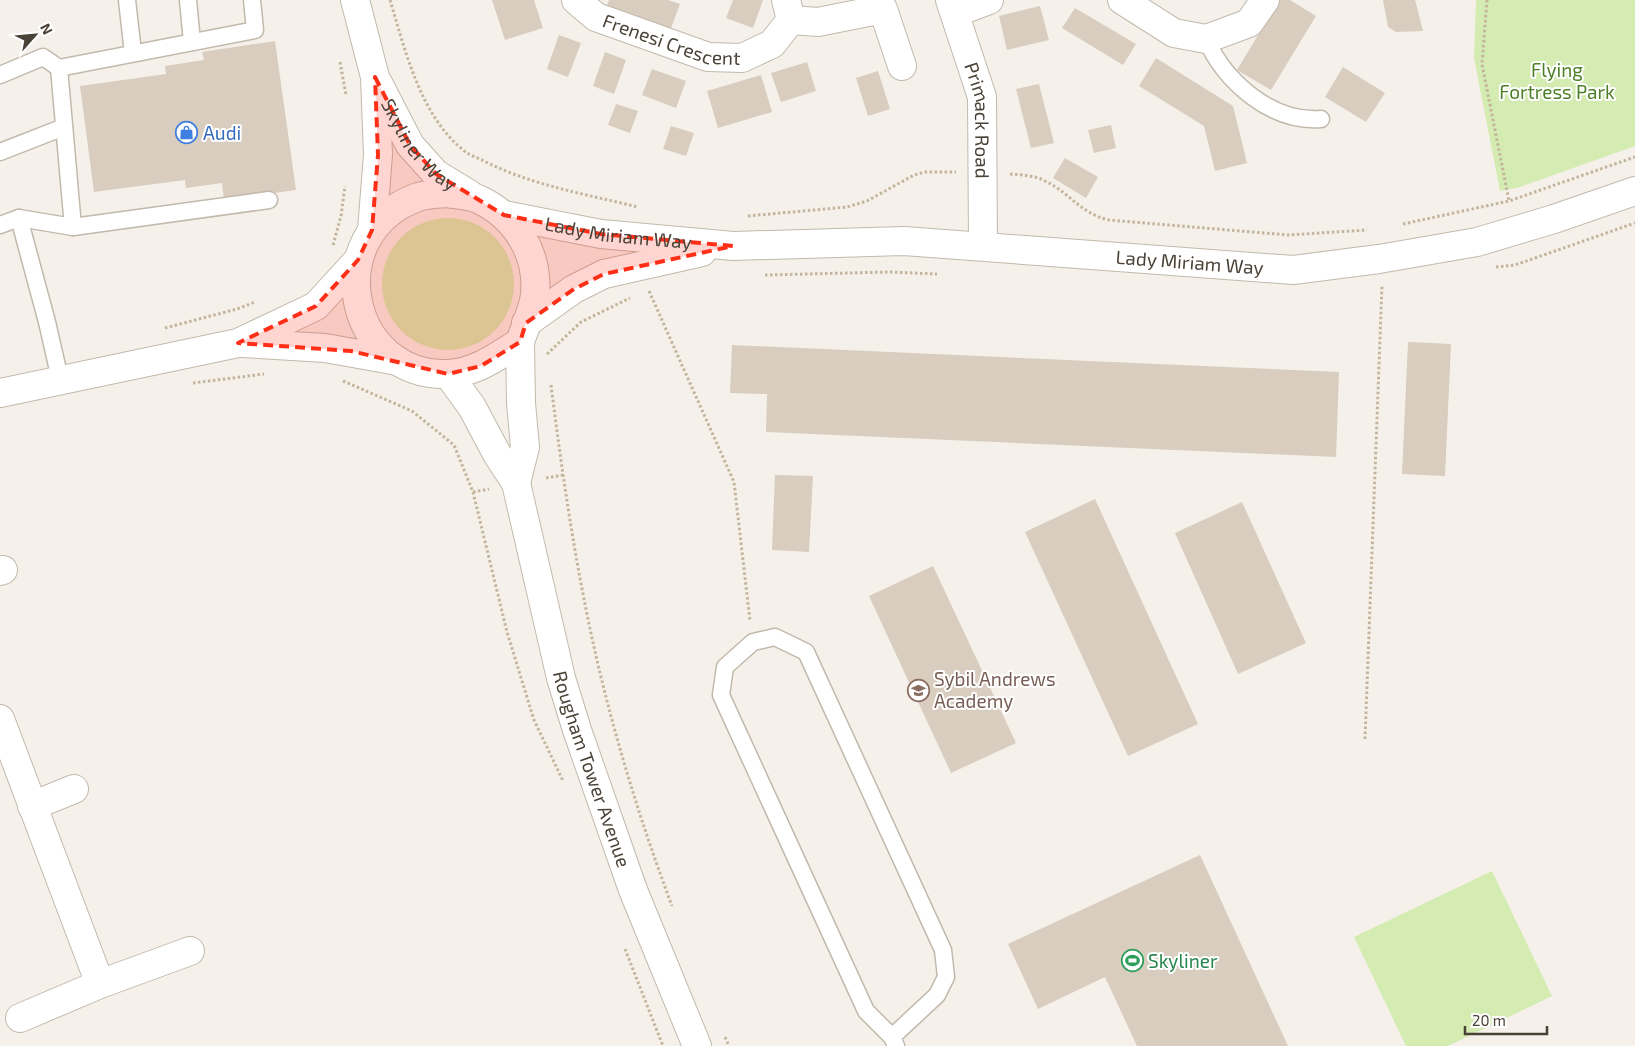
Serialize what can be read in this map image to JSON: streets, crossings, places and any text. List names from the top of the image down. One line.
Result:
{"streets":{"street":["Frenesi Crescent","Primack Road","Skyliner Way","Lady Miriam Way","Rougham Tower Avenue"]},"crossings":[["Primack Road","Lady Miriam Way"],["Skyliner Way","Lady Miriam Way"],["Skyliner Way","Rougham Tower Avenue"],["Lady Miriam Way","Rougham Tower Avenue"]],"parks":["Flying Fortress Park"],"places":{"shop":["Audi"],"school or university":["Sybil Andrews Academy"],"sports":["Skyliner"]},"scale_bar":"20 m","north":"top right"}
